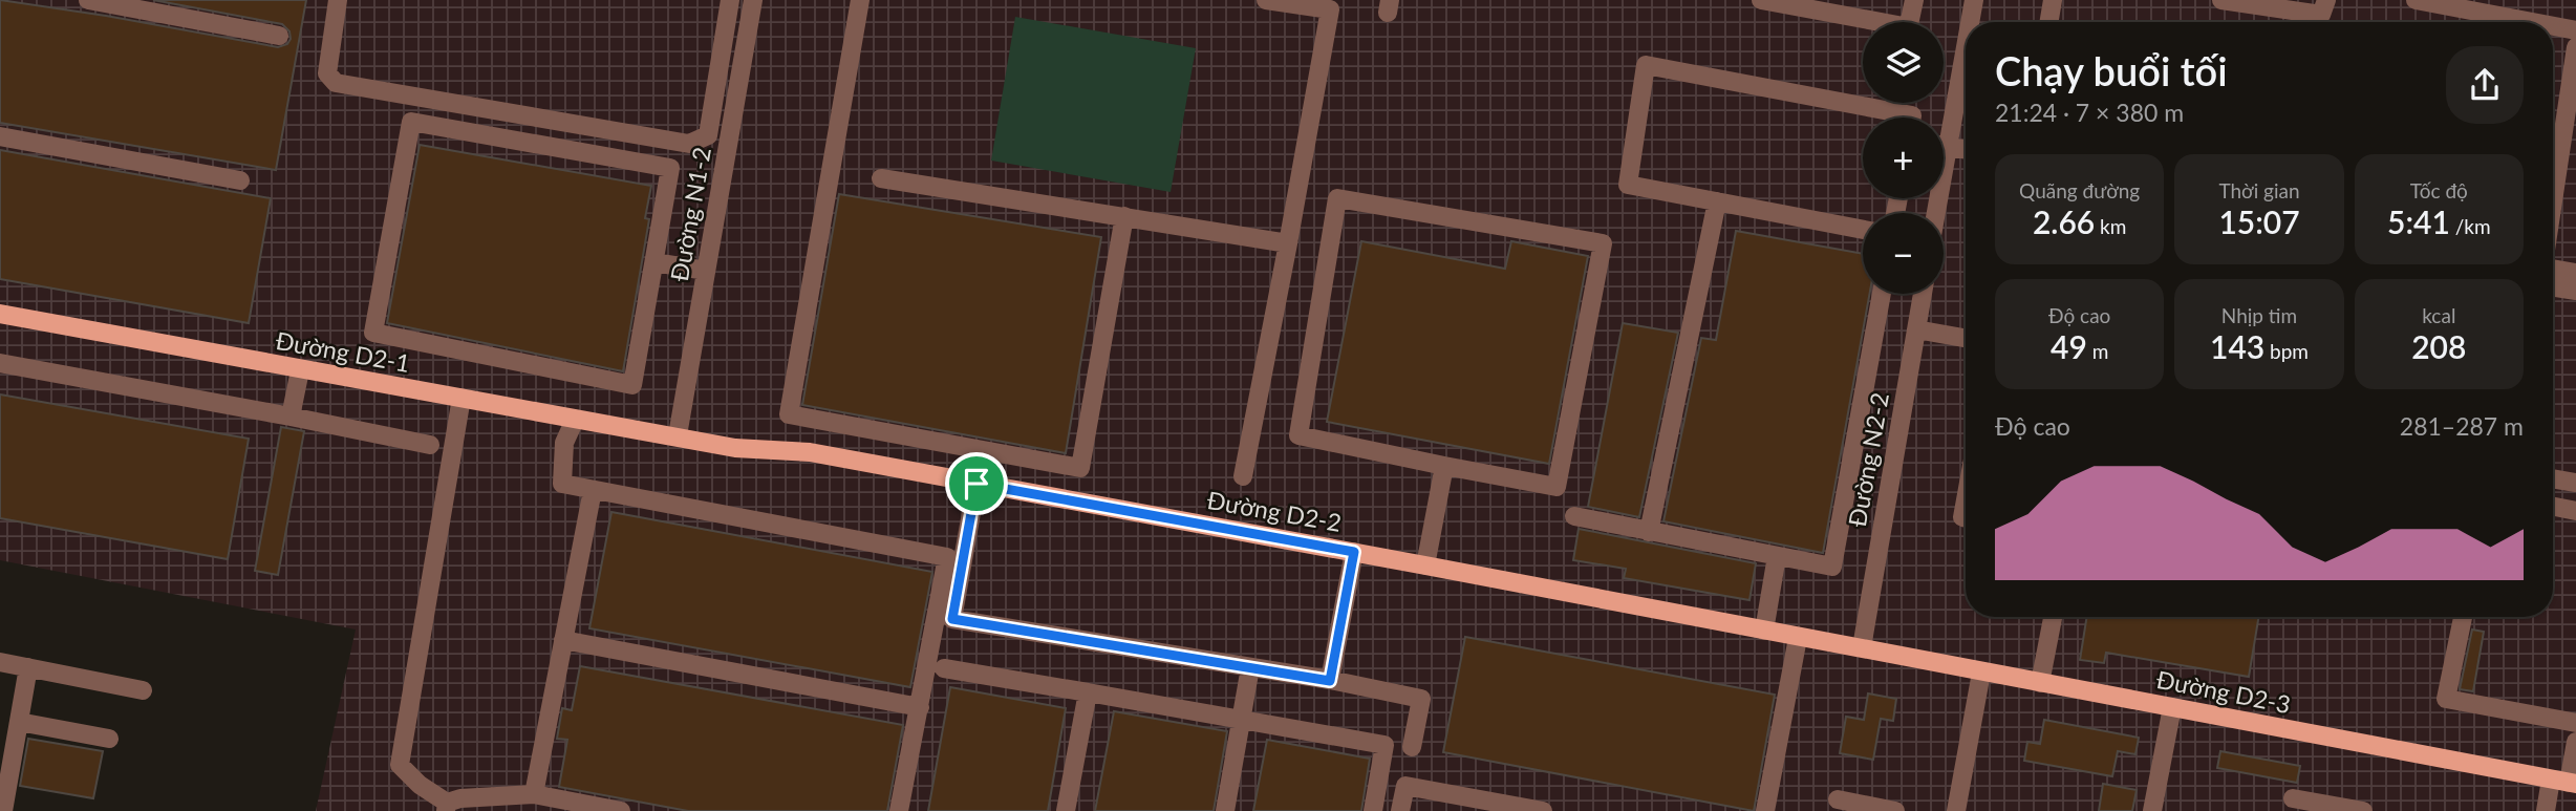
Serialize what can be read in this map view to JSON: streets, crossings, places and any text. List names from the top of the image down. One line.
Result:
{"streets":{"main road":["Đường D2-1","Đường D2-2","Đường D2-3"],"street":["Đường N1-2","Đường N2-2"]},"crossings":[["Đường N1-2","Đường D2-1"],["Đường N1-2","Đường D2-2"],["Đường D2-1","Đường D2-2"],["Đường N2-2","Đường D2-2"],["Đường N2-2","Đường D2-3"],["Đường D2-2","Đường D2-3"]],"page":{"map_buttons":["+","−"],"heading":["Chạy buổi tối","21:24 · 7 × 380 m"],"stats":[["Quãng đường","2.66 km"],["Thời gian","15:07"],["Tốc độ","5:41 /km"],["Độ cao","49 m"],["Nhịp tim","143 bpm"],["kcal","208"]],"chart":["Độ cao","281–287 m"]}}
